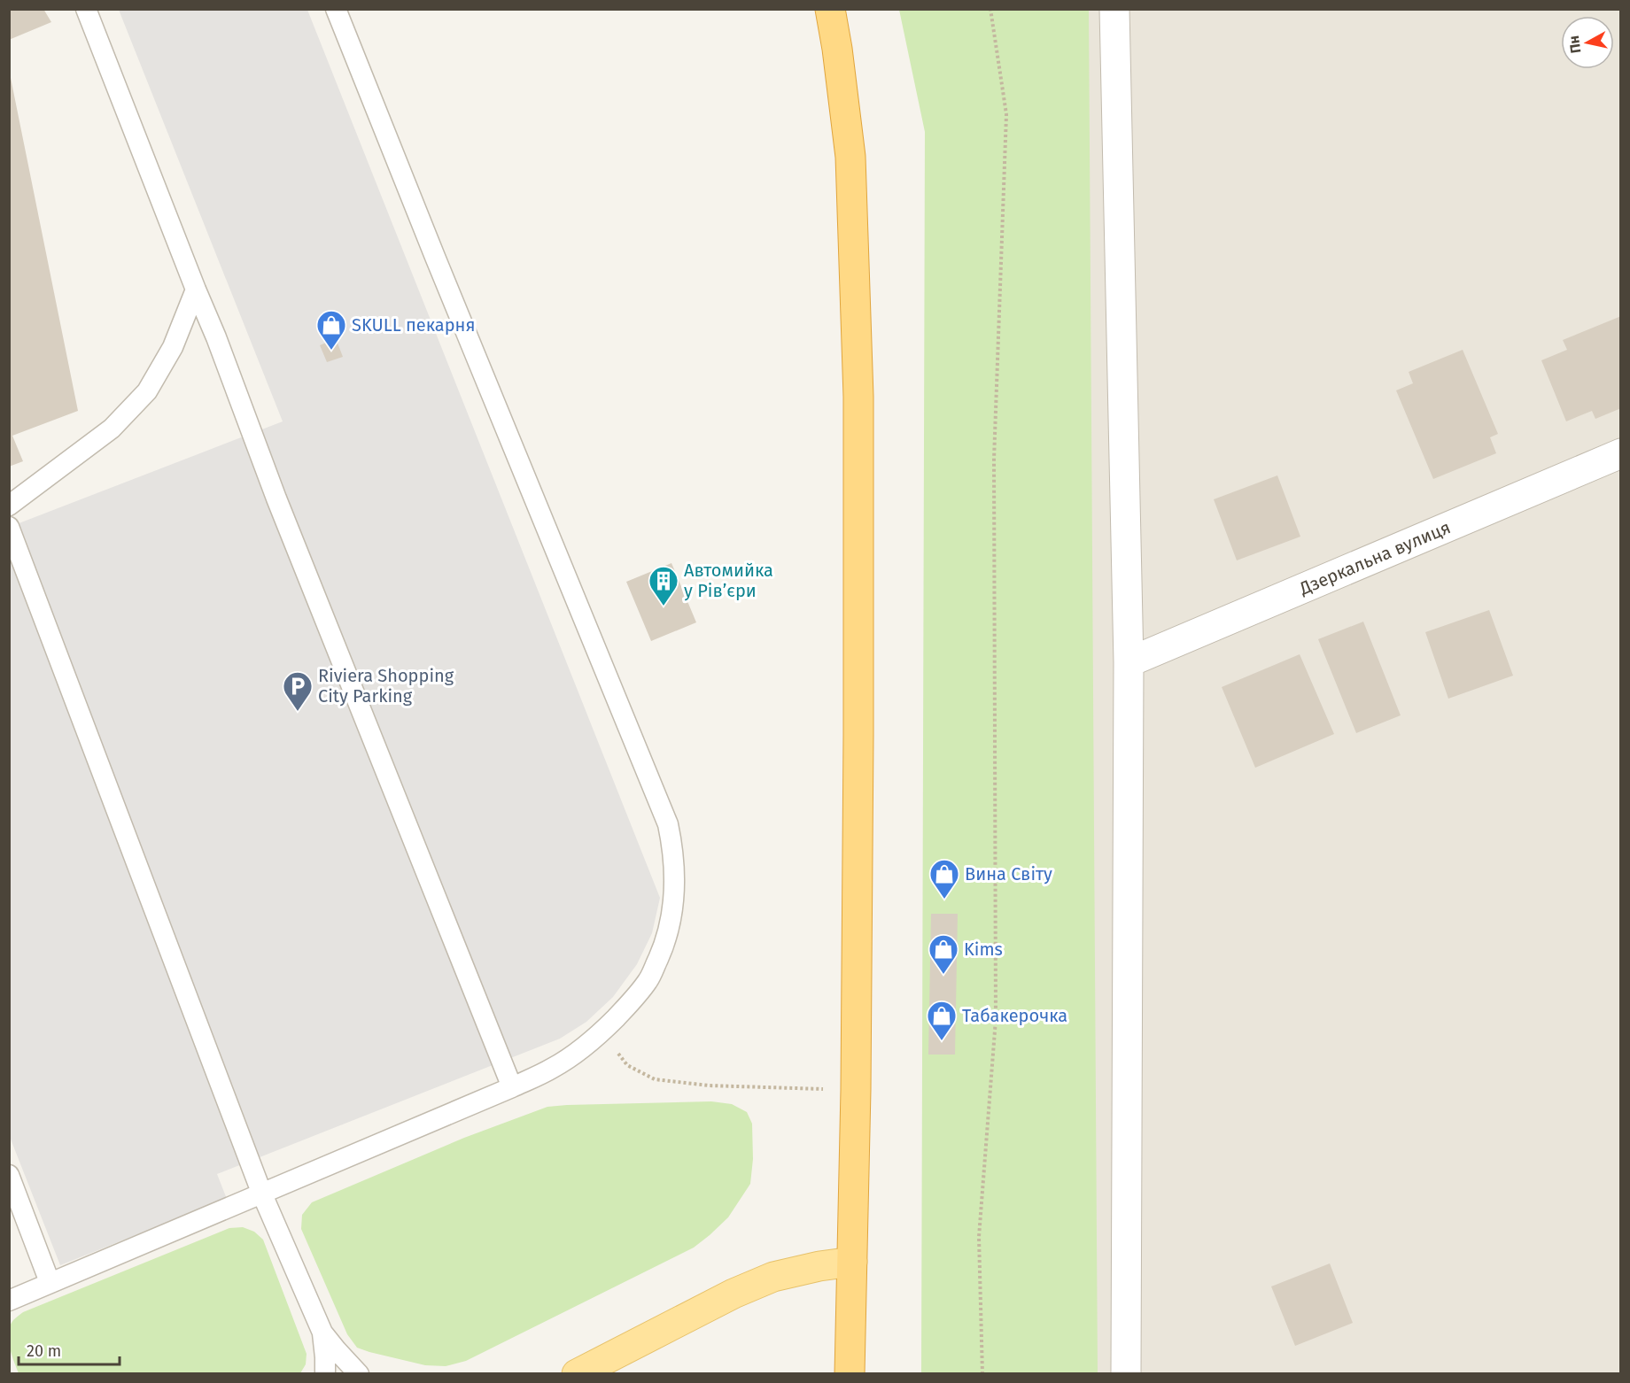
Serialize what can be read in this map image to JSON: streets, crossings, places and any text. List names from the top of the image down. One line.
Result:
{"streets":{"street":["Дзеркальна вулиця"]},"places":{"shop":["SKULL пекарня","Вина Світу","Kims","Табакерочка"],"building":["Автомийка у Рівʼєри"],"parking":["Riviera Shopping City Parking"]},"scale_bar":"20 m","north":"left"}
